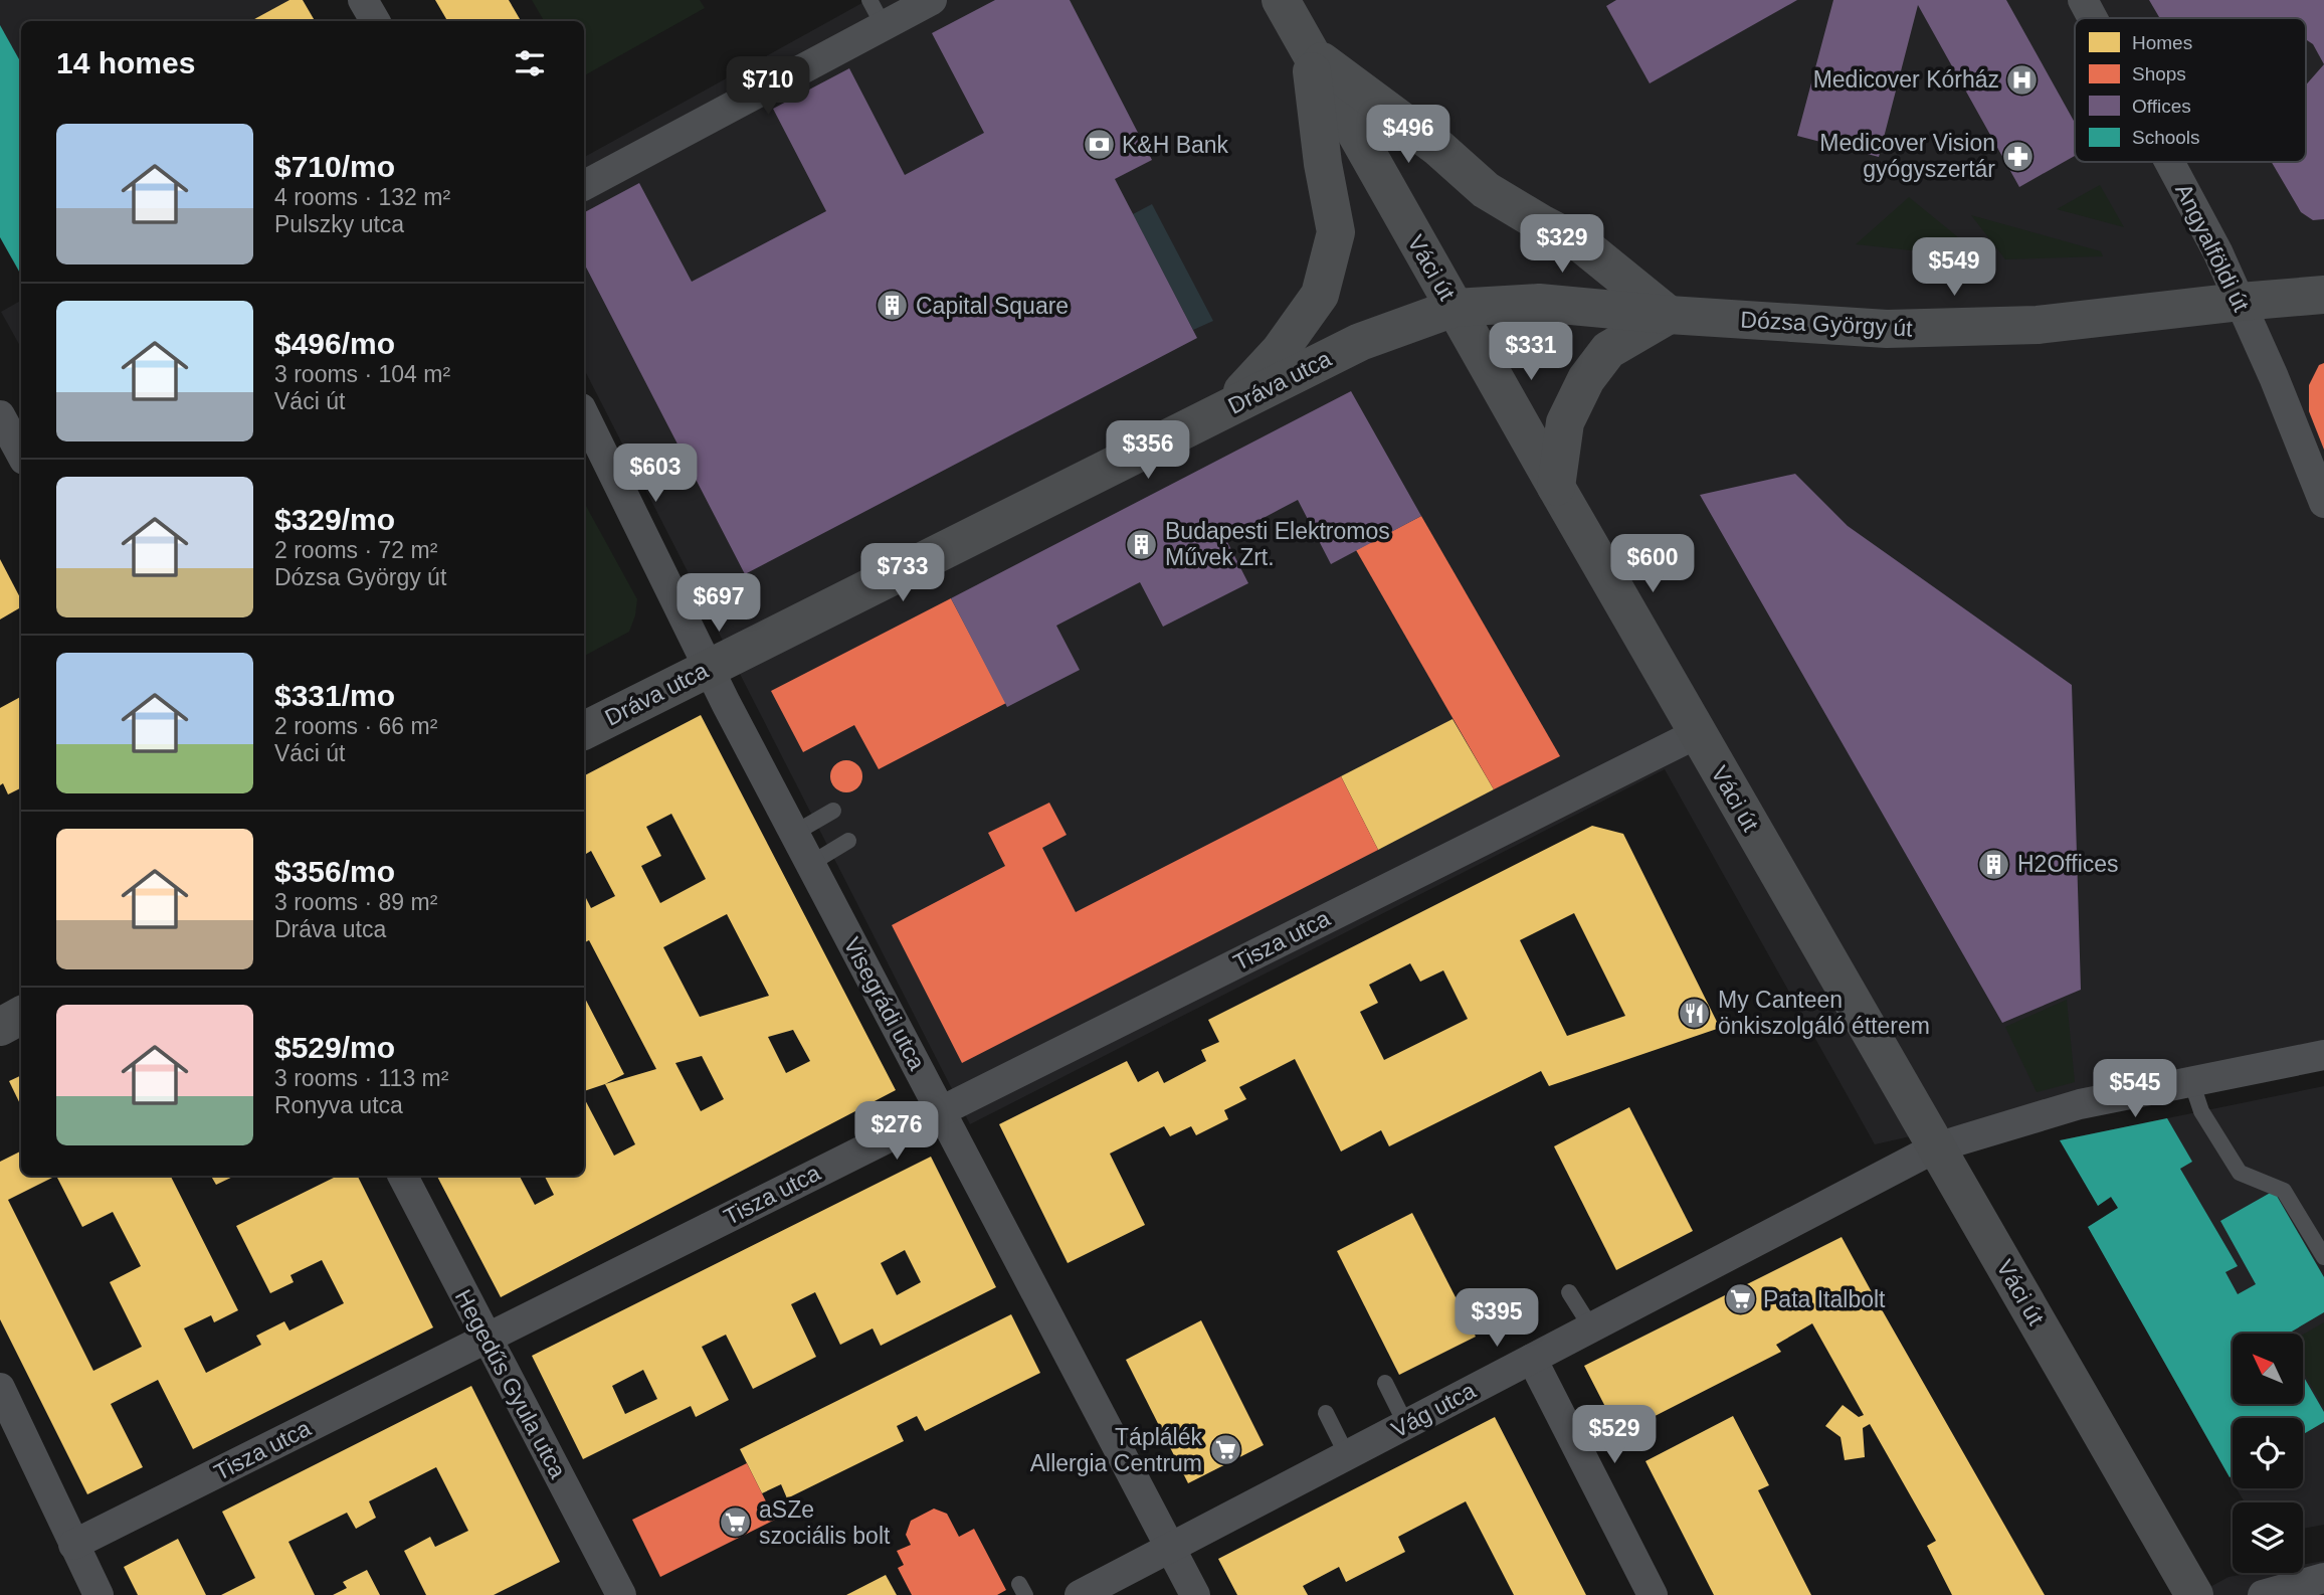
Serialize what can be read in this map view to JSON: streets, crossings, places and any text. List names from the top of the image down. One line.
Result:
{"streets":{"main road":["Váci út","Dózsa György út","Dráva utca"],"street":["Angyalföldi út","Tisza utca","Visegrádi utca","Hegedűs Gyula utca","Vág utca"]},"crossings":[["Angyalföldi út","Dózsa György út"],["Váci út","Dózsa György út"],["Váci út","Dráva utca"],["Váci út","Tisza utca"],["Váci út","Vág utca"],["Dózsa György út","Dráva utca"],["Dráva utca","Visegrádi utca"],["Tisza utca","Visegrádi utca"],["Tisza utca","Hegedűs Gyula utca"],["Visegrádi utca","Vág utca"]],"places":{"hospital":["Medicover Kórház"],"bank":["K&H Bank"],"pharmacy":["Medicover Vision gyógyszertár"],"building":["Capital Square","Budapesti Elektromos Művek Zrt.","H2Offices"],"restaurant":["My Canteen önkiszolgáló étterem"],"supermarket":["Pata Italbolt","Táplálék Allergia Centrum","aSZe szociális bolt"]},"legend":["Homes","Shops","Offices","Schools"],"north":"top left","page":{"heading":"14 homes","price":["$710","$496","$329","$549","$331","$356","$603","$600","$733","$697","$545","$276","$395","$529"],"list":[{"name":"$710/mo","note":"4 rooms · 132 m² · Pulszky utca"},{"name":"$496/mo","note":"3 rooms · 104 m² · Váci út"},{"name":"$329/mo","note":"2 rooms · 72 m² · Dózsa György út"},{"name":"$331/mo","note":"2 rooms · 66 m² · Váci út"},{"name":"$356/mo","note":"3 rooms · 89 m² · Dráva utca"},{"name":"$529/mo","note":"3 rooms · 113 m² · Ronyva utca"}]}}
